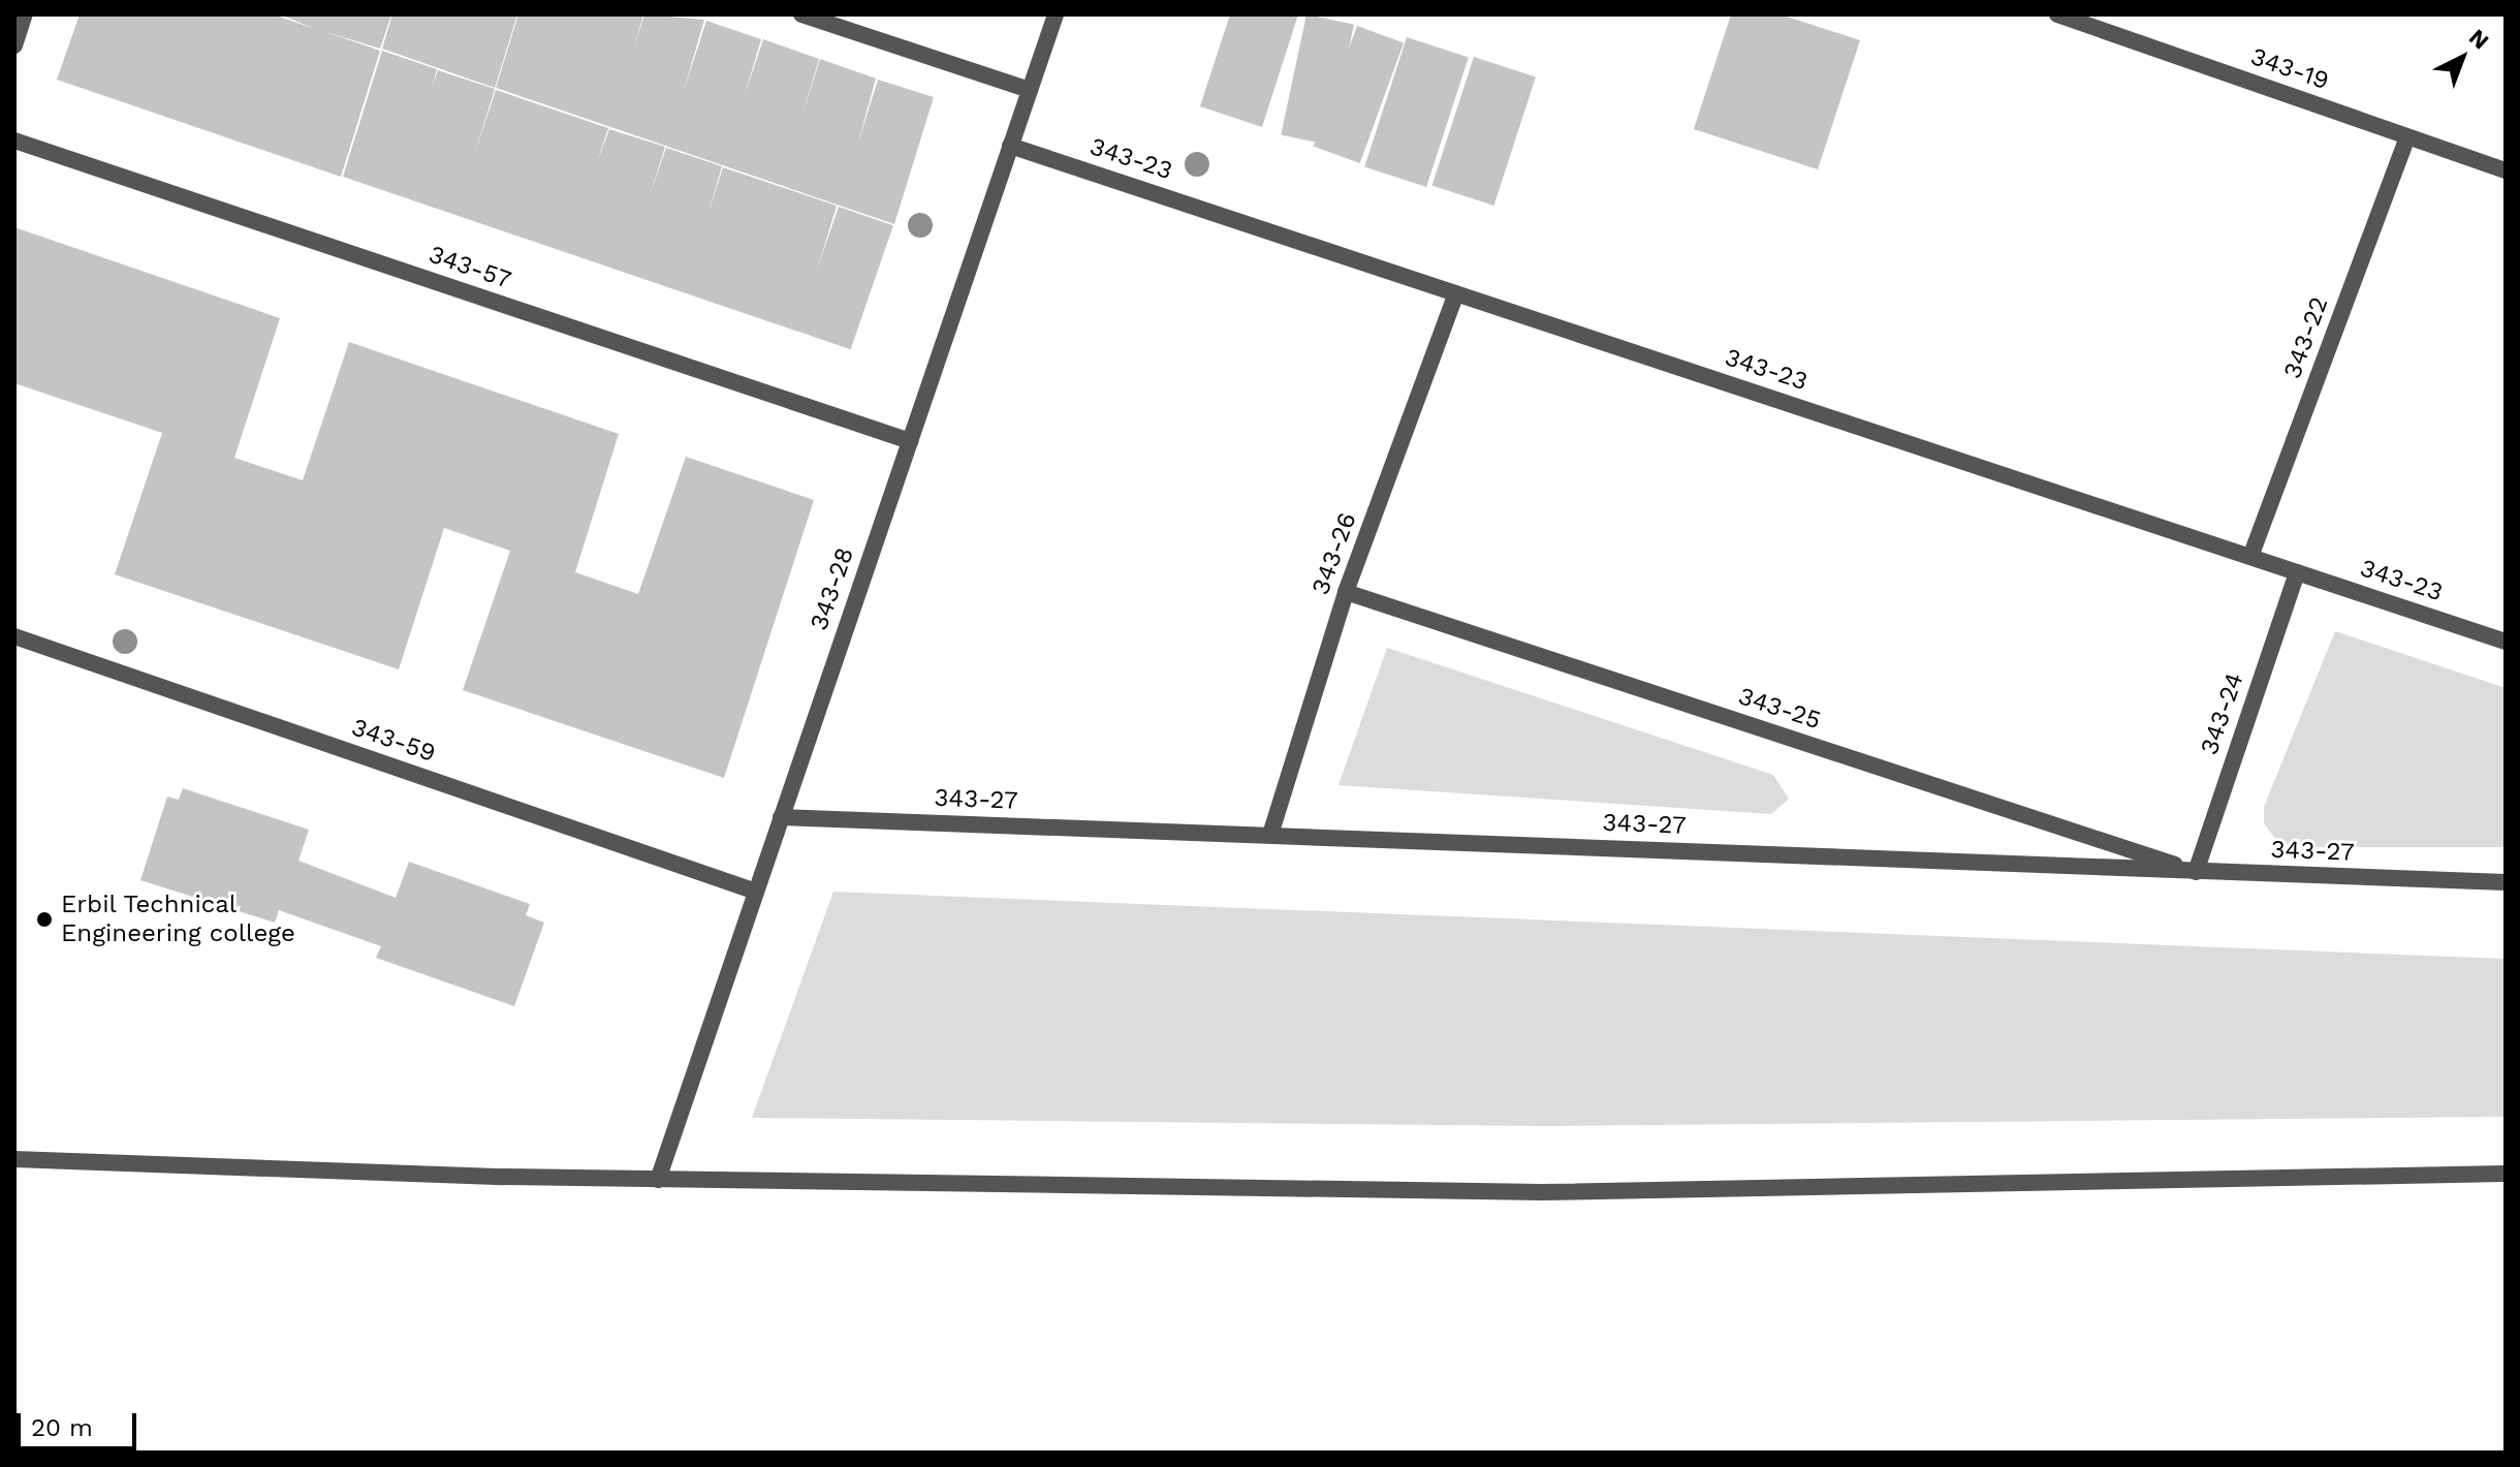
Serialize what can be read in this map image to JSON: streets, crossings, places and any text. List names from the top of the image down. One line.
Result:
{"streets":{"street":["343-19","343-23","343-57","343-22","343-26","343-28","343-25","343-24","343-59","343-27"]},"crossings":[["343-19","343-22"],["343-23","343-22"],["343-23","343-26"],["343-23","343-28"],["343-23","343-24"],["343-57","343-28"],["343-26","343-25"],["343-26","343-27"],["343-28","343-59"],["343-28","343-27"],["343-25","343-24"],["343-25","343-27"],["343-24","343-27"]],"places":["Erbil Technical Engineering college"],"scale_bar":"20 m","north":"top right"}
